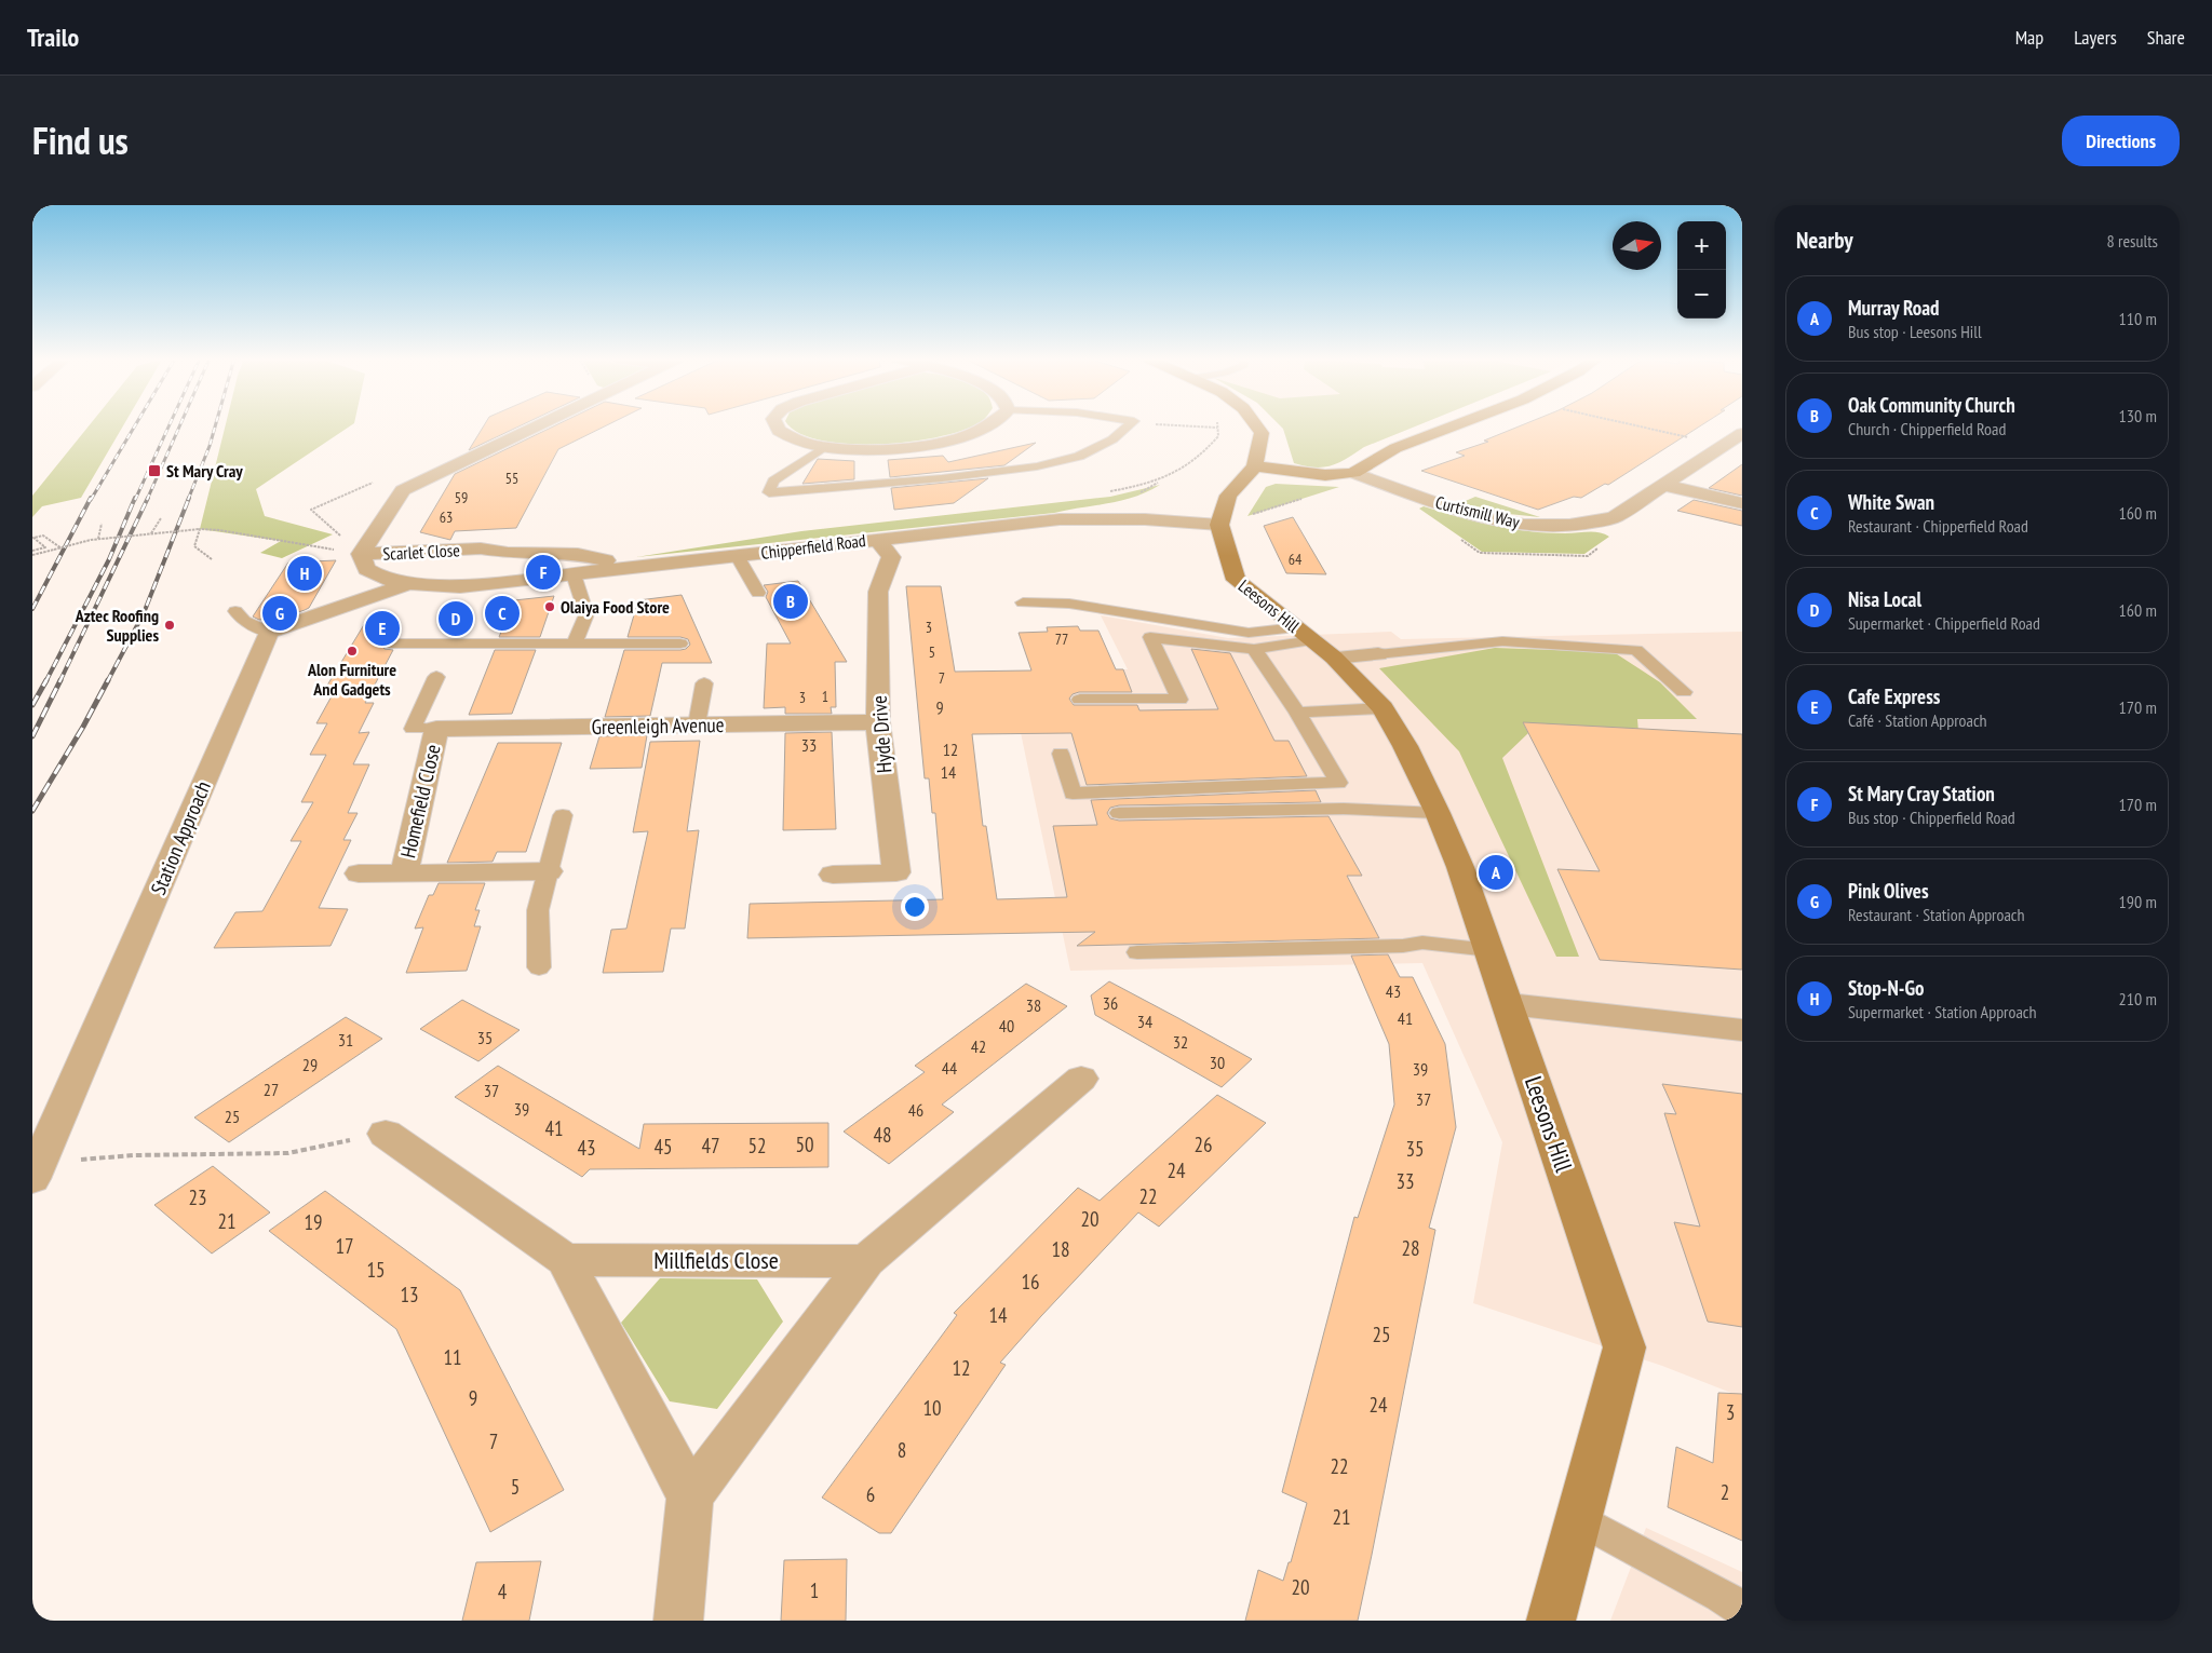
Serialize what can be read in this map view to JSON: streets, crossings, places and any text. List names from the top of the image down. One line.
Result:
{"streets":{"street":["Curtismill Way","Chipperfield Road","Scarlet Close","Leesons Hill","Greenleigh Avenue","Hyde Drive","Homefield Close","Station Approach","Millfields Close"]},"crossings":[["Chipperfield Road","Scarlet Close"],["Chipperfield Road","Leesons Hill"],["Chipperfield Road","Hyde Drive"],["Greenleigh Avenue","Hyde Drive"],["Greenleigh Avenue","Homefield Close"]],"places":{"transit":["St Mary Cray"],"other":["Olaiya Food Store","Aztec Roofing Supplies","Alon Furniture And Gadgets"]},"house_numbers":["55","59","63","64","3","77","5","7","1","3","9","33","12","14","43","36","38","41","34","40","35","31","32","42","30","29","44","39","27","37","37","39","46","25","41","48","50","26","47","52","45","43","35","24","33","22","23","20","21","19","17","28","18","15","16","13","14","25","11","12","9","24","10","3","7","8","22","5","2","6","21","20","1","4"],"north":"right","page":{"header":"Trailo","nav":["Map","Layers","Share"],"title":"Find us","buttons":"Directions","heading":["Nearby","8 results"],"map_buttons":["+","−"],"list":[{"mark":"A","name":"Murray Road","note":"Bus stop · Leesons Hill","value":"110 m"},{"mark":"B","name":"Oak Community Church","note":"Church · Chipperfield Road","value":"130 m"},{"mark":"C","name":"White Swan","note":"Restaurant · Chipperfield Road","value":"160 m"},{"mark":"D","name":"Nisa Local","note":"Supermarket · Chipperfield Road","value":"160 m"},{"mark":"E","name":"Cafe Express","note":"Café · Station Approach","value":"170 m"},{"mark":"F","name":"St Mary Cray Station","note":"Bus stop · Chipperfield Road","value":"170 m"},{"mark":"G","name":"Pink Olives","note":"Restaurant · Station Approach","value":"190 m"},{"mark":"H","name":"Stop-N-Go","note":"Supermarket · Station Approach","value":"210 m"}],"pins":["F","H","B","C","G","D","E","A"]}}
